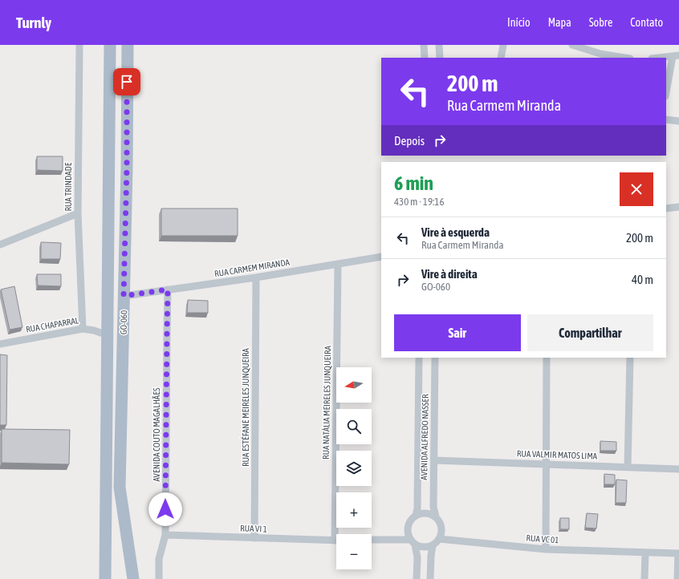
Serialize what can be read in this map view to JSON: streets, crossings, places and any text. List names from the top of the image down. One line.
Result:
{"streets":{"main road":["GO-060"],"street":["RUA TRINDADE","RUA CARMEM MIRANDA","RUA CHAPARRAL","RUA NATÁLIA MEIRELES JUNQUEIRA","RUA ESTÉFANE MEIRELES JUNQUEIRA","AVENIDA COUTO MAGALHÃES","AVENIDA ALFREDO NASSER","RUA VALMIR MATOS LIMA","RUA VI 1","RUA VC 01"]},"crossings":[["RUA TRINDADE","RUA CHAPARRAL"],["RUA CARMEM MIRANDA","GO-060"],["RUA CARMEM MIRANDA","RUA NATÁLIA MEIRELES JUNQUEIRA"],["RUA CARMEM MIRANDA","RUA ESTÉFANE MEIRELES JUNQUEIRA"],["RUA CARMEM MIRANDA","AVENIDA COUTO MAGALHÃES"],["GO-060","RUA CHAPARRAL"],["RUA ESTÉFANE MEIRELES JUNQUEIRA","RUA VI 1"],["AVENIDA COUTO MAGALHÃES","RUA VI 1"],["AVENIDA ALFREDO NASSER","RUA VALMIR MATOS LIMA"],["AVENIDA ALFREDO NASSER","RUA VC 01"]],"north":"left","page":{"header":"Turnly","nav":["Início","Mapa","Sobre","Contato"],"turn":["200 m","Rua Carmem Miranda"],"then":"Depois","heading":["6 min","430 m · 19:16"],"list":[{"name":"Vire à esquerda","note":"Rua Carmem Miranda","value":"200 m"},{"name":"Vire à direita","note":"GO-060","value":"40 m"}],"buttons":["Sair","Compartilhar"],"map_buttons":["+","−"]}}
